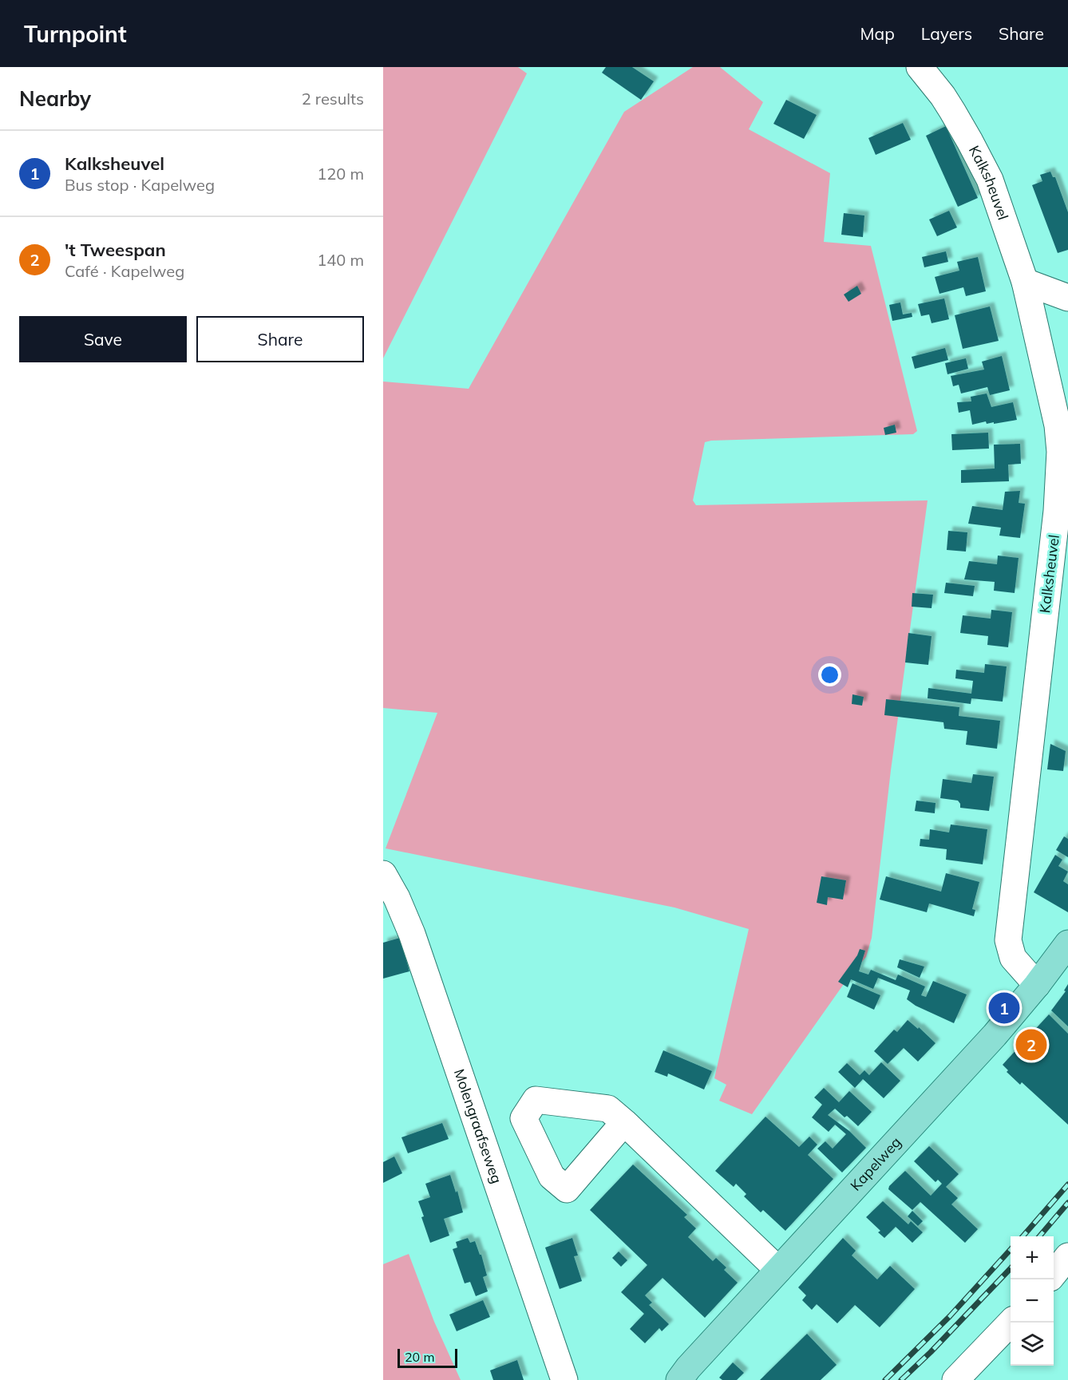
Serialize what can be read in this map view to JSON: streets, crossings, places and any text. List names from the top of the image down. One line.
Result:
{"streets":{"main road":["Kapelweg"],"street":["Kalksheuvel","Molengraafseweg"]},"crossings":[["Kalksheuvel","Kapelweg"]],"scale_bar":"20 m","page":{"header":"Turnpoint","nav":["Map","Layers","Share"],"heading":["Nearby","2 results"],"list":[{"mark":"1","name":"Kalksheuvel","note":"Bus stop · Kapelweg","value":"120 m"},{"mark":"2","name":"'t Tweespan","note":"Café · Kapelweg","value":"140 m"}],"buttons":["Save","Share"],"pins":["1","2"],"map_buttons":["+","−"],"scale":"20 m"}}
